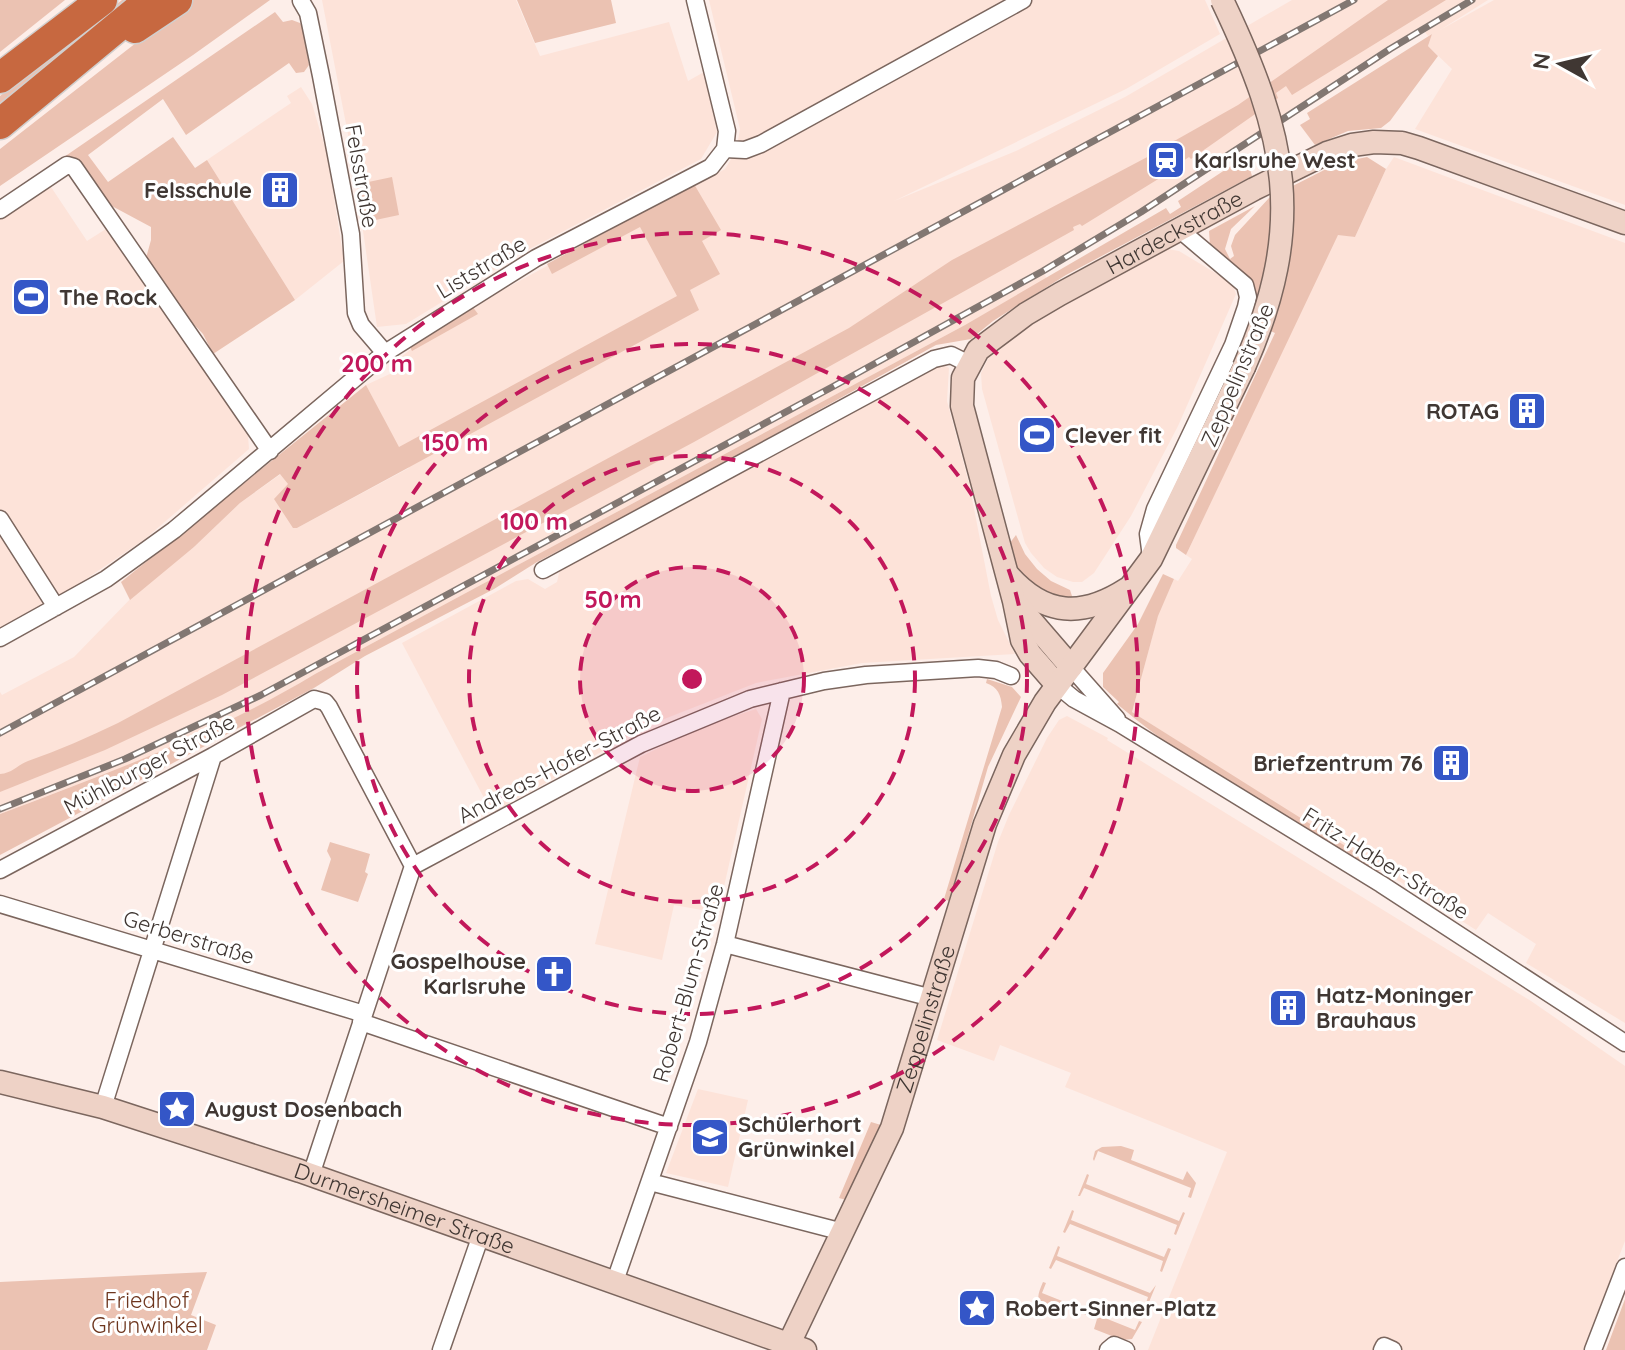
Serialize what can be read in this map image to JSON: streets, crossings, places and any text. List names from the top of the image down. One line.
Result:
{"streets":{"street":["Felsstraße","Hardeckstraße","Liststraße","Zeppelinstraße","Mühlburger Straße","Andreas-Hofer-Straße","Fritz-Haber-Straße","Gerberstraße","Robert-Blum-Straße","Durmersheimer Straße"]},"crossings":[["Felsstraße","Liststraße"],["Hardeckstraße","Zeppelinstraße"],["Zeppelinstraße","Fritz-Haber-Straße"],["Zeppelinstraße","Durmersheimer Straße"],["Mühlburger Straße","Andreas-Hofer-Straße"],["Andreas-Hofer-Straße","Robert-Blum-Straße"],["Gerberstraße","Robert-Blum-Straße"],["Robert-Blum-Straße","Durmersheimer Straße"]],"parks":["Friedhof Grünwinkel"],"places":{"station":["Karlsruhe West"],"building":["Felsschule","ROTAG","Briefzentrum 76","Hatz-Moninger Brauhaus"],"sports":["The Rock","Clever fit"],"church":["Gospelhouse Karlsruhe"],"place":["August Dosenbach","Robert-Sinner-Platz"],"school or university":["Schülerhort Grünwinkel"]},"north":"left","rings":["200 m","150 m","100 m","50 m"]}
